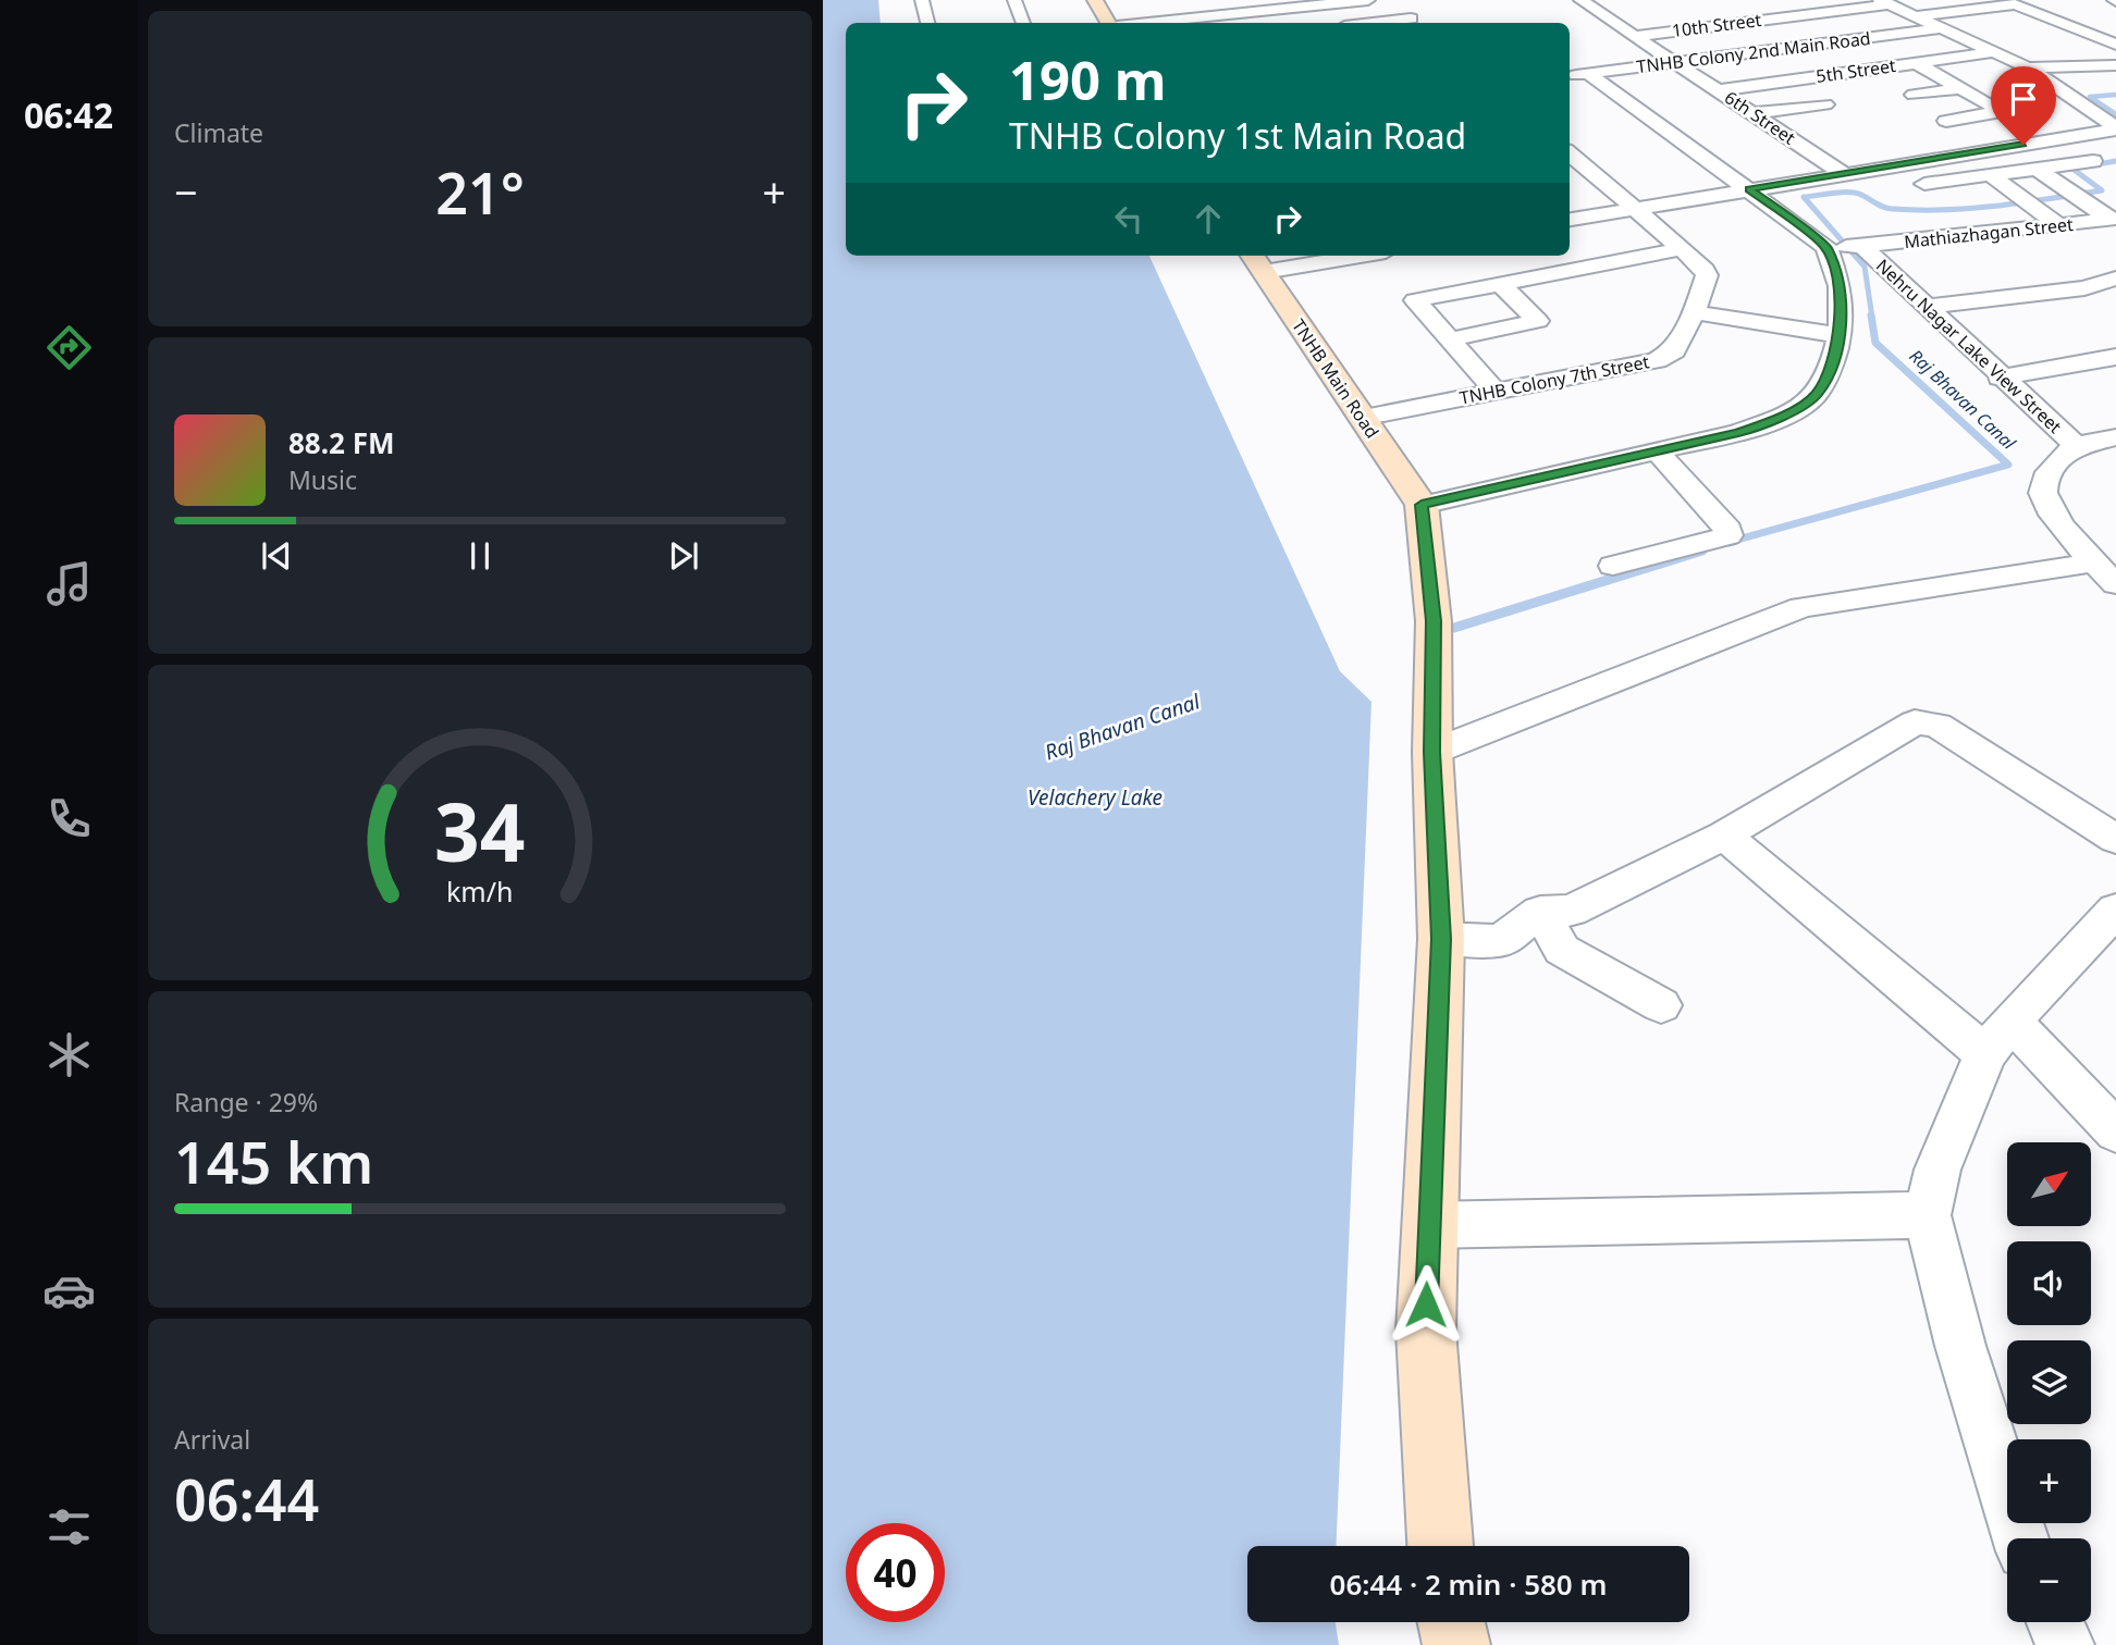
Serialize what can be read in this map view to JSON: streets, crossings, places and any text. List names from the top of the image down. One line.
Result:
{"streets":{"street":["10th Street","TNHB Colony 2nd Main Road","5th Street","6th Street","Mathiazhagan Street","Nehru Nagar Lake View Street","TNHB Main Road","TNHB Colony 7th Street"]},"crossings":[["10th Street","6th Street"],["TNHB Colony 2nd Main Road","6th Street"],["TNHB Colony 2nd Main Road","Nehru Nagar Lake View Street"],["5th Street","6th Street"],["Mathiazhagan Street","Nehru Nagar Lake View Street"],["TNHB Main Road","TNHB Colony 7th Street"]],"water":["Raj Bhavan Canal","Velachery Lake"],"north":"top right","page":{"tabs":"06:42","tile":["Climate",["Range · 29%","145 km"],["Arrival","06:44"]],"turn":["190 m","TNHB Colony 1st Main Road"],"heat":["−","21°","+"],"song":["88.2 FM","Music"],"map_buttons":["+","−"],"limit":"40","trip":"06:44 · 2 min · 580 m","gauge":["34","km/h"]}}
